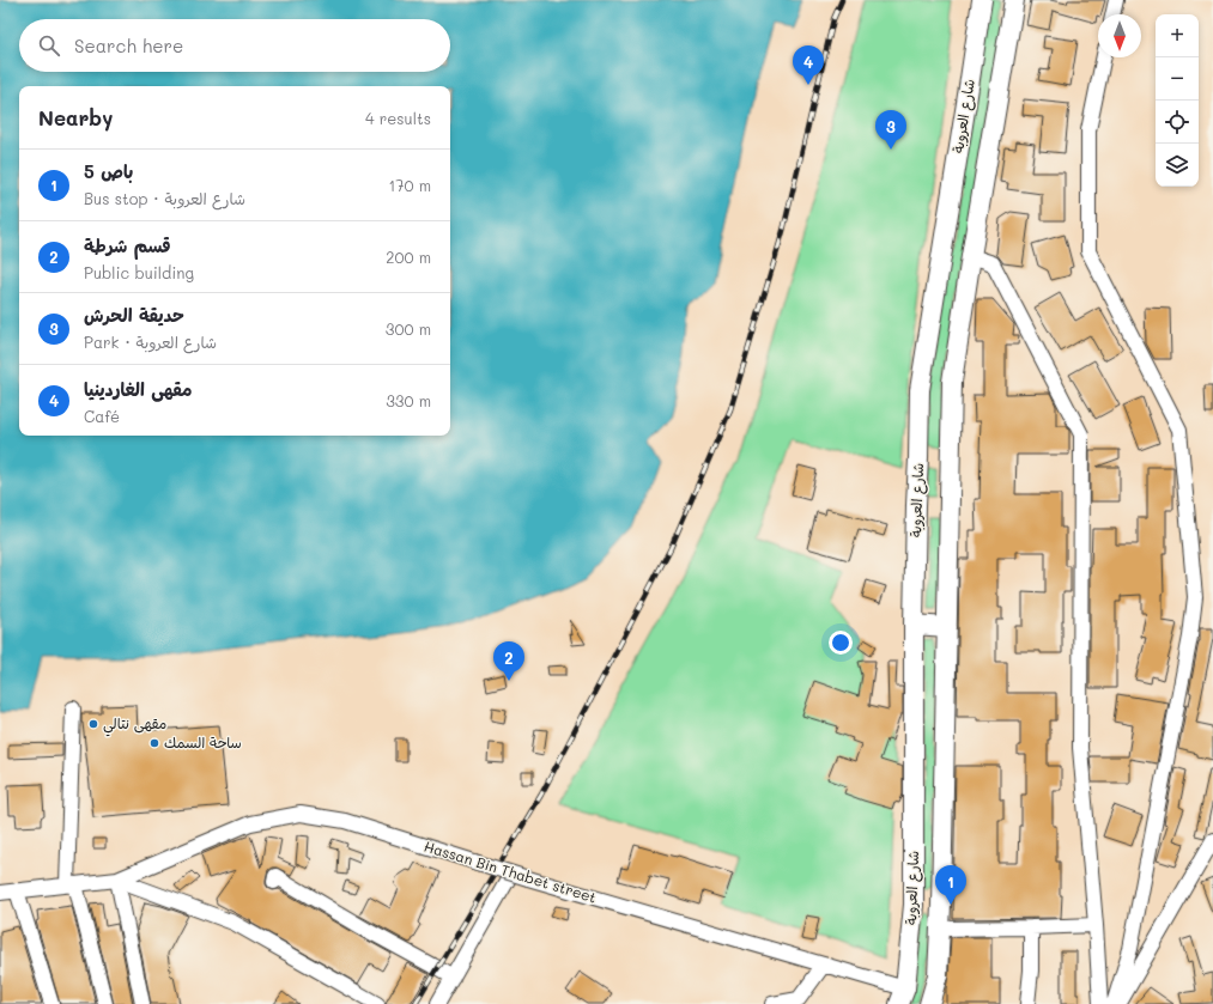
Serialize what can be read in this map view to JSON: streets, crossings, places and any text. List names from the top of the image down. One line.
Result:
{"streets":{"main road":["شارع العروبة"],"street":["Hassan Bin Thabet street"]},"crossings":[["شارع العروبة","Hassan Bin Thabet street"]],"places":["مقهى نتالي","ساحة السمك"],"north":"bottom","page":{"map_buttons":["+","−"],"search":"Search here","pins":["4","3","2","1"],"heading":["Nearby","4 results"],"list":[{"mark":"1","name":"باص 5","note":"Bus stop · شارع العروبة","value":"170 m"},{"mark":"2","name":"قسم شرطة","note":"Public building","value":"200 m"},{"mark":"3","name":"حديقة الحرش","note":"Park · شارع العروبة","value":"300 m"},{"mark":"4","name":"مقهى الغاردينيا","note":"Café","value":"330 m"}]}}
